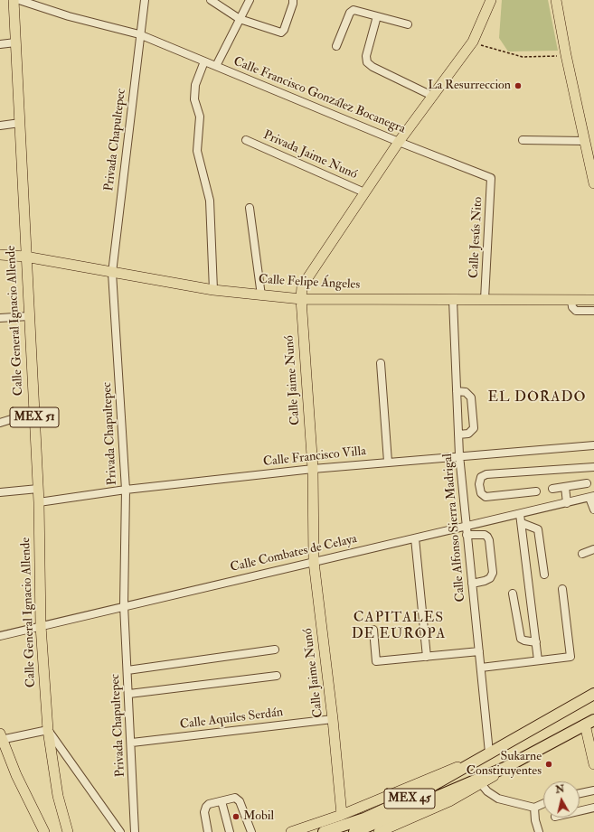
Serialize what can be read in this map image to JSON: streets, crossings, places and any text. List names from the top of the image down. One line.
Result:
{"streets":{"highway":["MEX 45"],"main road":["Calle Felipe Ángeles","Calle General Ignacio Allende","Calle Jaime Nunó","MEX 51"],"street":["Calle Francisco González Bocanegra","Privada Chapultepec","Privada Jaime Nunó","Calle Jesús Nito","Calle Francisco Villa","Calle Alfonso Sierra Madrigal","Calle Combates de Celaya","Calle Aquiles Serdán"]},"crossings":[["Calle Francisco González Bocanegra","Privada Chapultepec"],["Calle Francisco González Bocanegra","Calle Jesús Nito"],["Calle Francisco González Bocanegra","Calle Jaime Nunó"],["Privada Chapultepec","Calle Felipe Ángeles"],["Privada Chapultepec","Calle Francisco Villa"],["Privada Chapultepec","Calle Combates de Celaya"],["Privada Chapultepec","Calle Aquiles Serdán"],["Privada Jaime Nunó","Calle Jaime Nunó"],["Calle Jesús Nito","Calle Felipe Ángeles"],["Calle Felipe Ángeles","Calle General Ignacio Allende"],["Calle Felipe Ángeles","Calle Jaime Nunó"],["Calle Felipe Ángeles","Calle Alfonso Sierra Madrigal"],["Calle General Ignacio Allende","Calle Francisco Villa"],["Calle General Ignacio Allende","Calle Combates de Celaya"],["Calle Jaime Nunó","Calle Francisco Villa"],["Calle Jaime Nunó","Calle Combates de Celaya"],["Calle Jaime Nunó","Calle Aquiles Serdán"],["Calle Francisco Villa","Calle Alfonso Sierra Madrigal"],["Calle Alfonso Sierra Madrigal","Calle Combates de Celaya"],["Calle Alfonso Sierra Madrigal","MEX 45"]],"districts":["EL DORADO","CAPITALES DE EUROPA"],"places":["La Resurreccion","Sukarne Constituyentes","Mobil"],"north":"top"}
